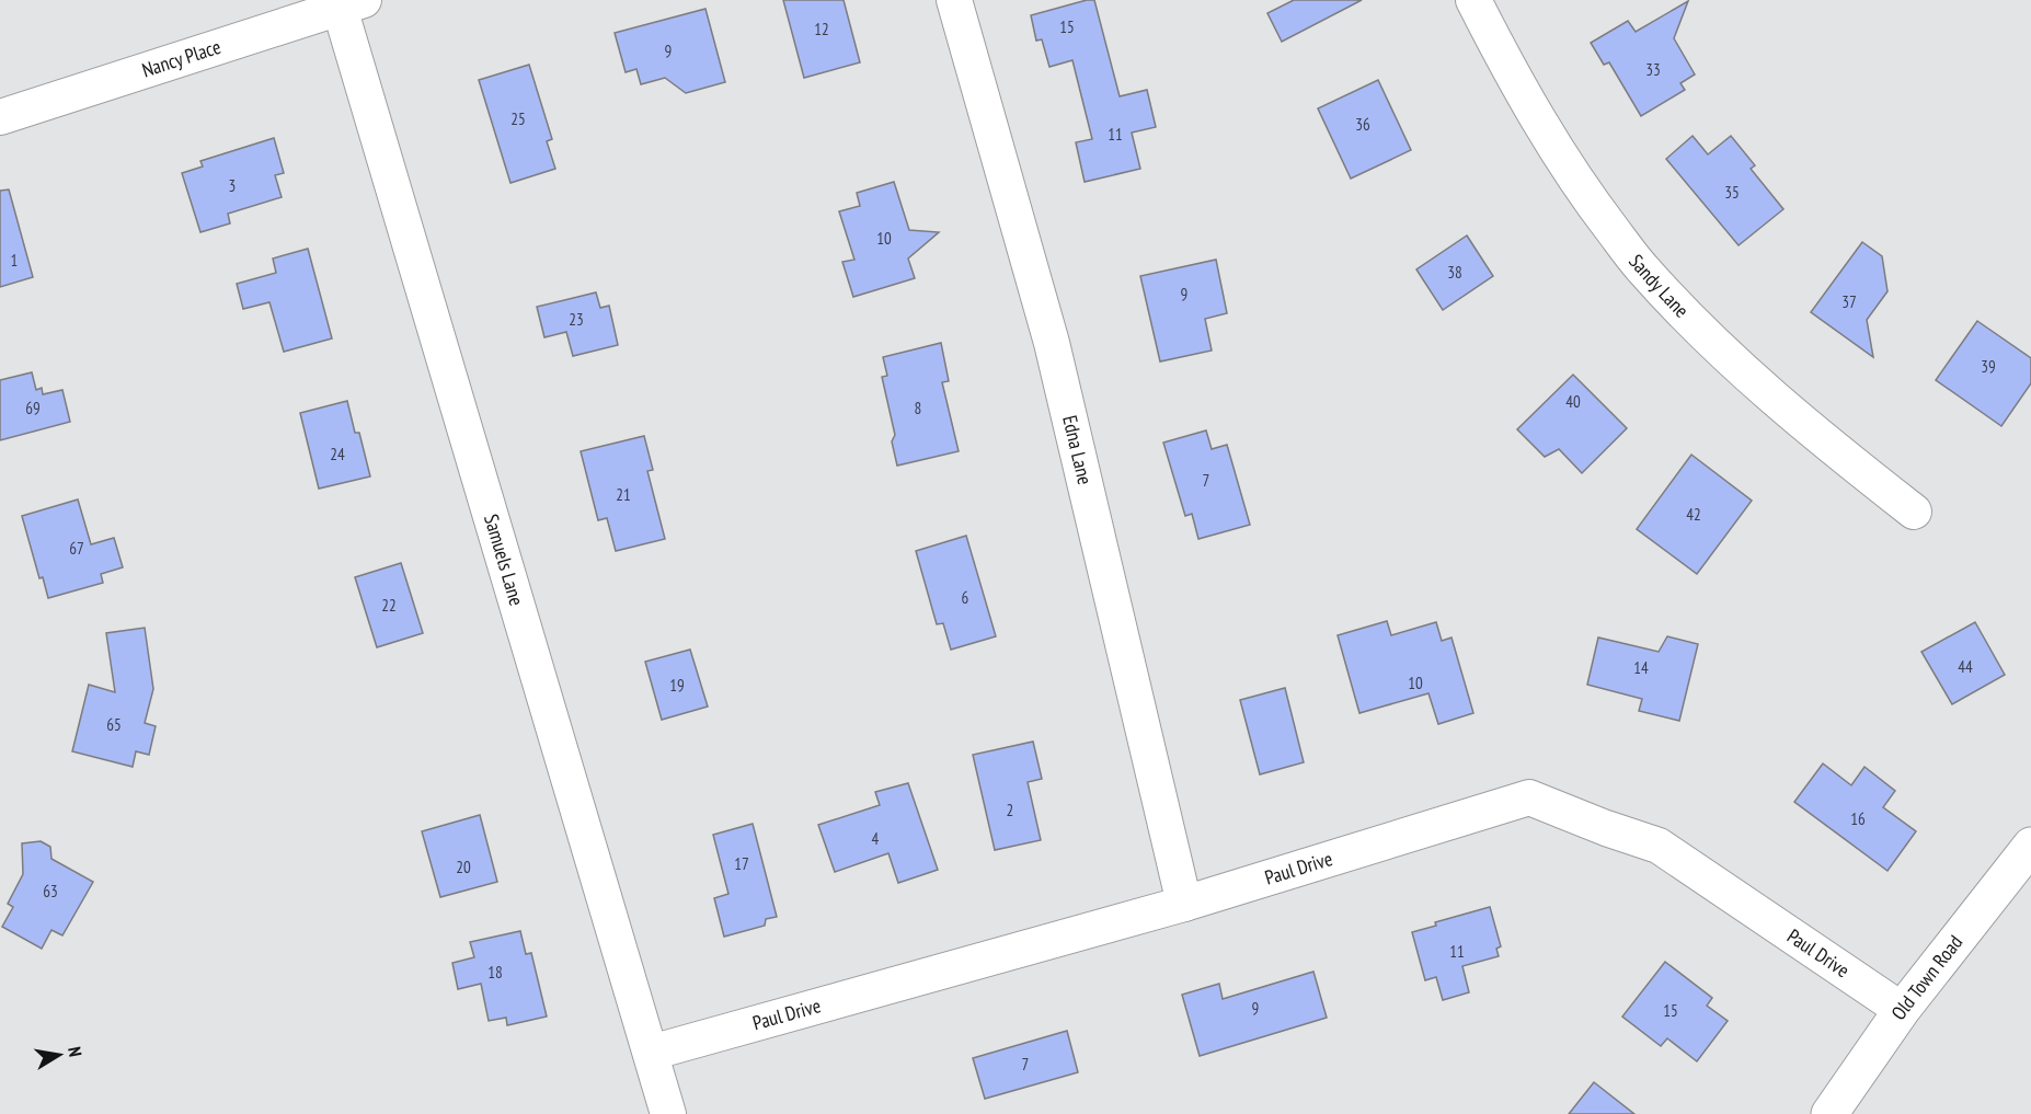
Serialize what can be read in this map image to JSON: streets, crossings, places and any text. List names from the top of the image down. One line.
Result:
{"streets":{"main road":["Old Town Road"],"street":["Nancy Place","Sandy Lane","Edna Lane","Samuels Lane","Paul Drive"]},"crossings":[["Nancy Place","Samuels Lane"],["Edna Lane","Paul Drive"],["Samuels Lane","Paul Drive"],["Paul Drive","Old Town Road"]],"house_numbers":["15","12","9","33","25","36","11","3","35","10","1","38","9","37","23","39","40","69","8","24","7","21","42","67","6","22","44","14","10","19","65","2","16","4","17","20","63","11","18","9","15","7"],"north":"right"}
